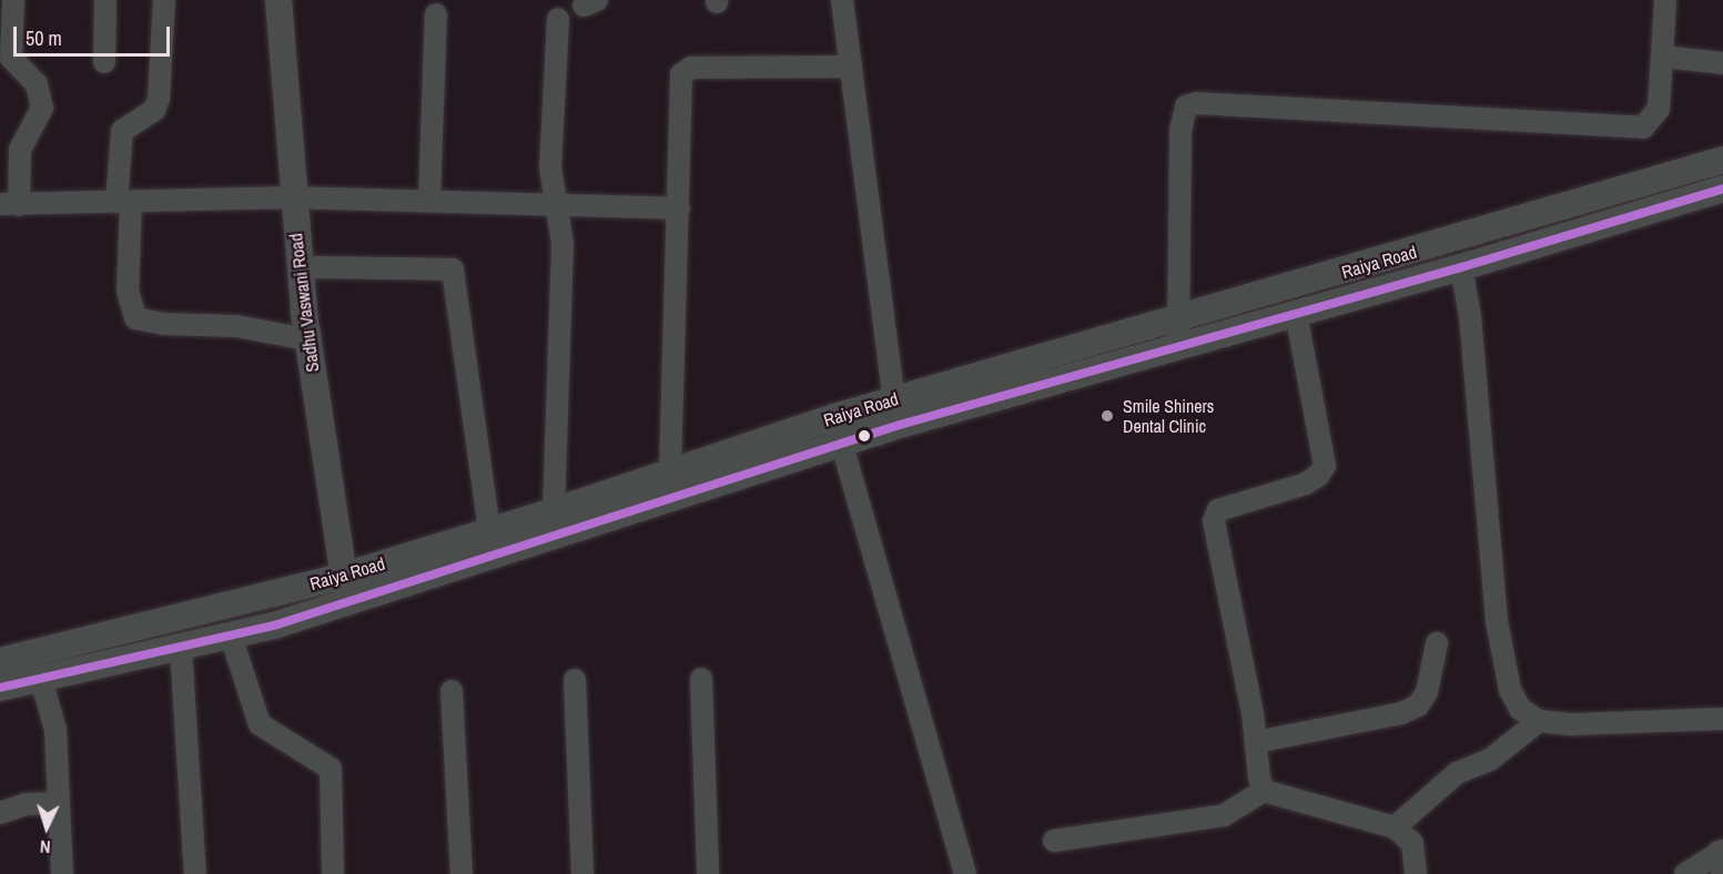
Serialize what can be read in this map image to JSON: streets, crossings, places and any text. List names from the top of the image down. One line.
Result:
{"streets":{"street":["Raiya Road","Sadhu Vaswani Road"]},"crossings":[["Raiya Road","Sadhu Vaswani Road"]],"places":["Smile Shiners Dental Clinic"],"scale_bar":"50 m","north":"bottom"}
